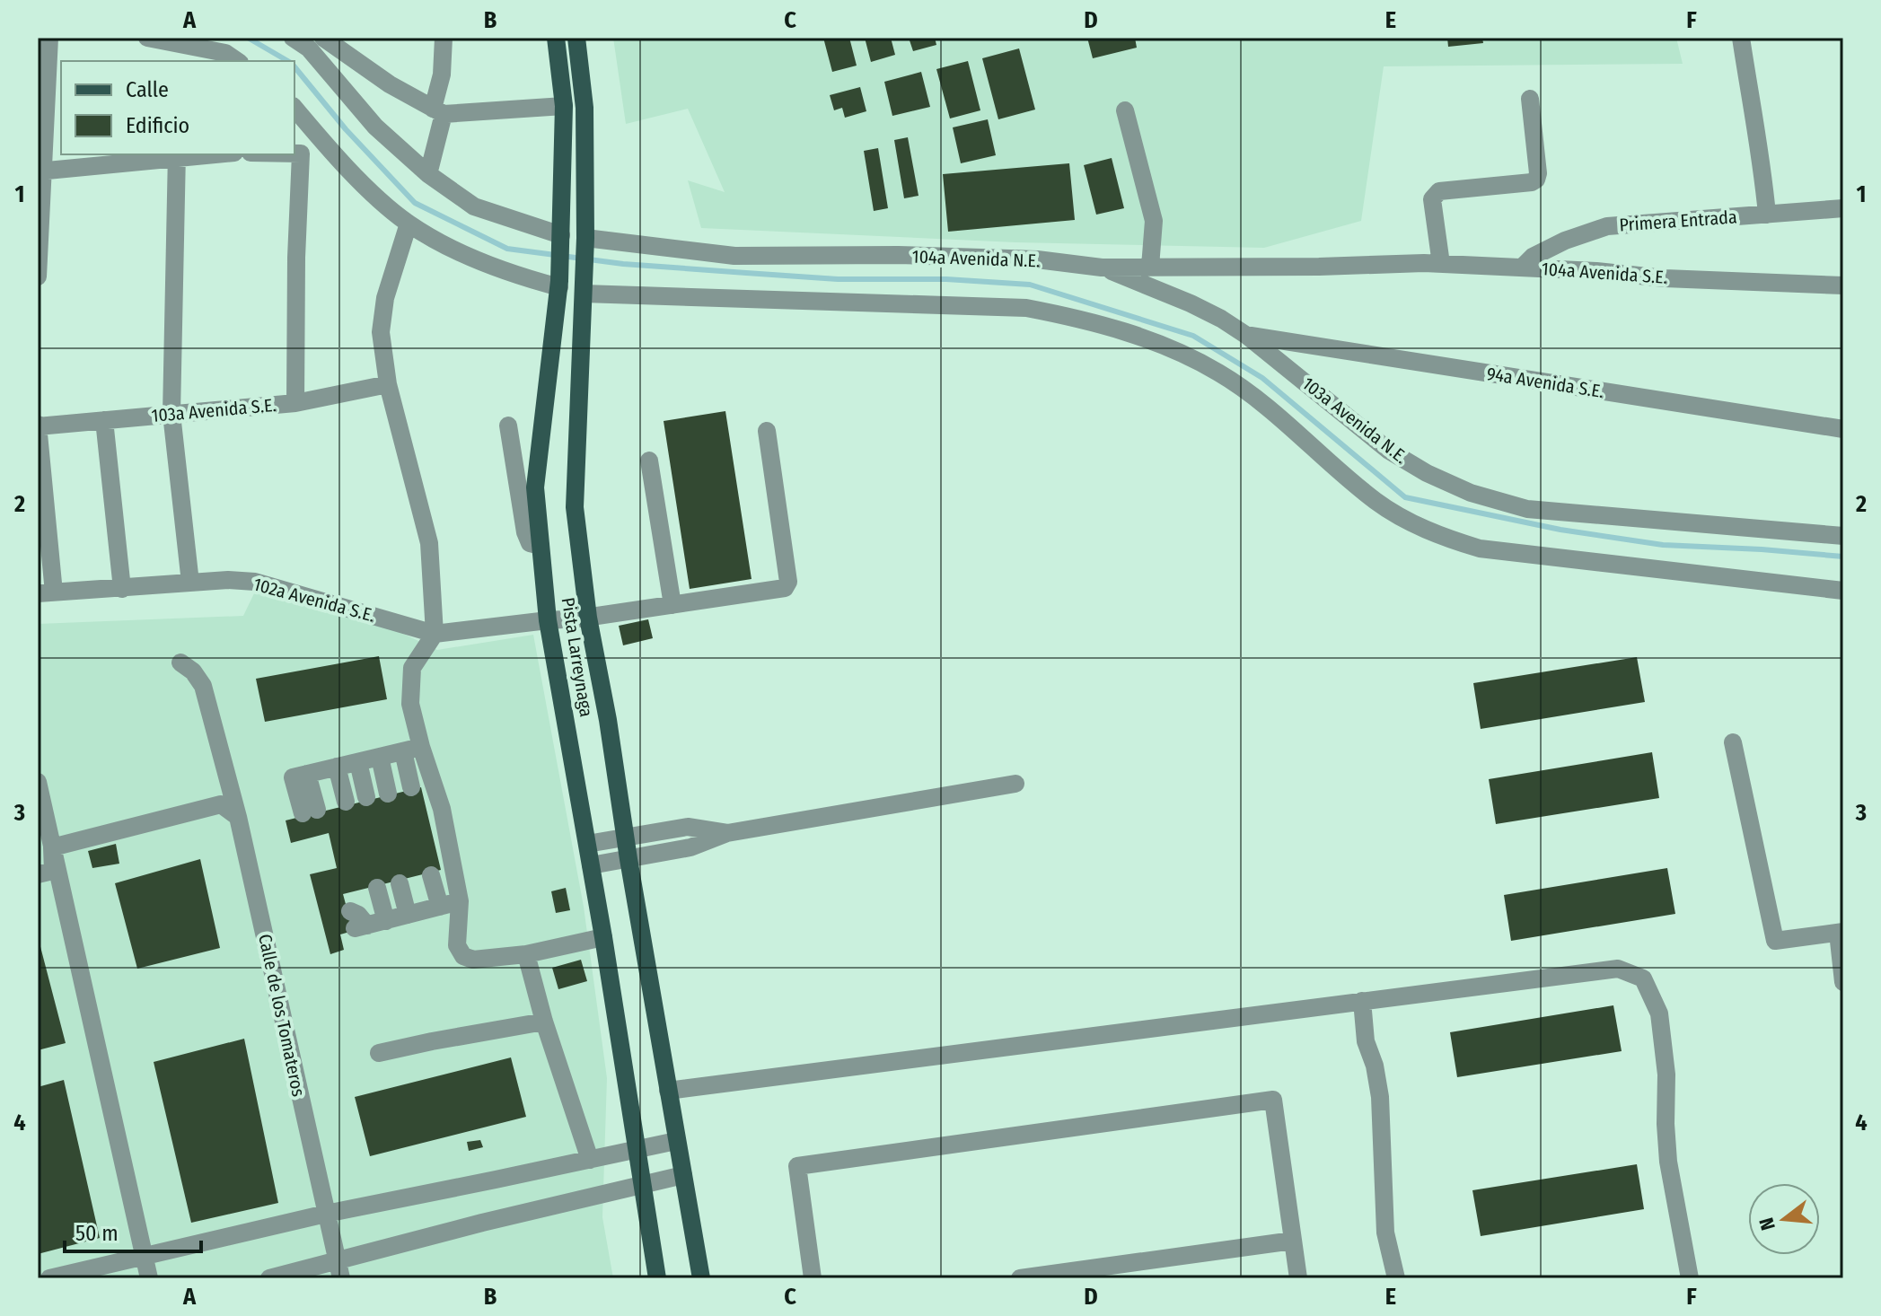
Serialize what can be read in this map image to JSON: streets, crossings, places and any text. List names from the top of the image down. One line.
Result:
{"streets":{"main road":["Pista Larreynaga"],"street":["Primera Entrada","104a Avenida N.E.","104a Avenida S.E.","94a Avenida S.E.","103a Avenida S.E.","103a Avenida N.E.","102a Avenida S.E.","Calle de los Tomateros"]},"crossings":[["Primera Entrada","104a Avenida S.E."],["104a Avenida N.E.","104a Avenida S.E."],["104a Avenida N.E.","103a Avenida N.E."],["104a Avenida N.E.","Pista Larreynaga"],["94a Avenida S.E.","103a Avenida N.E."],["102a Avenida S.E.","Pista Larreynaga"]],"legend":["Calle","Edificio"],"scale_bar":"50 m","north":"left","grid":{"columns":["A","B","C","D","E","F"],"rows":["1","2","3","4"]}}
